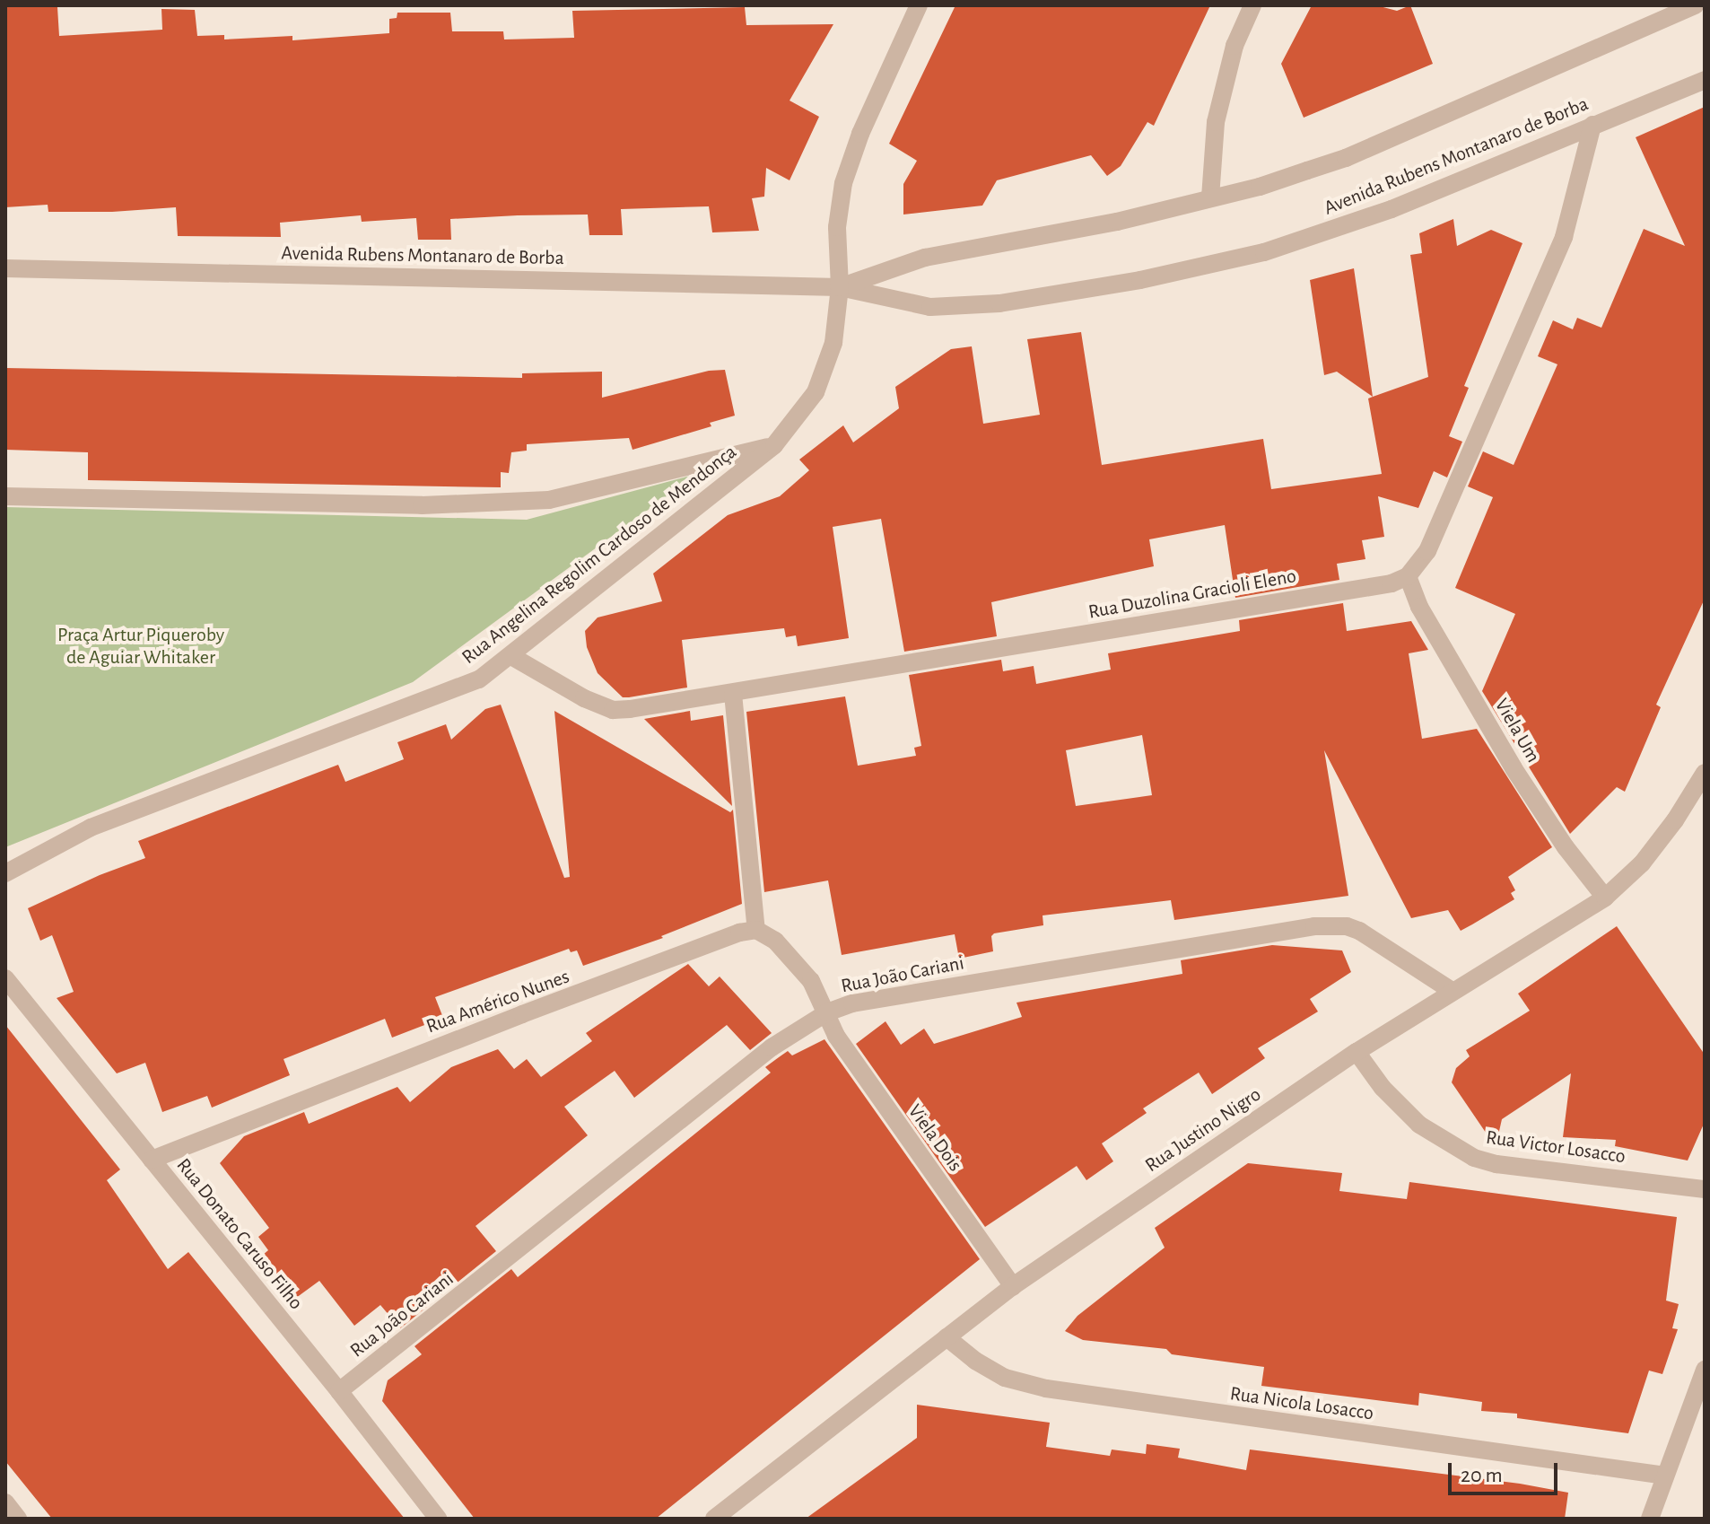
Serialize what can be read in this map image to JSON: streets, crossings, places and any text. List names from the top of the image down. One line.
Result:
{"streets":{"street":["Avenida Rubens Montanaro de Borba","Rua Angelina Regolim Cardoso de Mendonça","Rua Duzolina Gracioli Eleno","Viela Um","Rua João Cariani","Rua Américo Nunes","Rua Justino Nigro","Viela Dois","Rua Victor Losacco","Rua Donato Caruso Filho","Rua Nicola Losacco"]},"crossings":[["Avenida Rubens Montanaro de Borba","Rua Angelina Regolim Cardoso de Mendonça"],["Rua Angelina Regolim Cardoso de Mendonça","Rua Duzolina Gracioli Eleno"],["Rua Duzolina Gracioli Eleno","Viela Um"],["Viela Um","Rua Justino Nigro"],["Rua João Cariani","Rua Justino Nigro"],["Rua João Cariani","Viela Dois"],["Rua João Cariani","Rua Donato Caruso Filho"],["Rua Américo Nunes","Rua Donato Caruso Filho"],["Rua Justino Nigro","Viela Dois"],["Rua Justino Nigro","Rua Victor Losacco"],["Rua Justino Nigro","Rua Nicola Losacco"]],"parks":["Praça Artur Piqueroby de Aguiar Whitaker"],"scale_bar":"20 m"}
